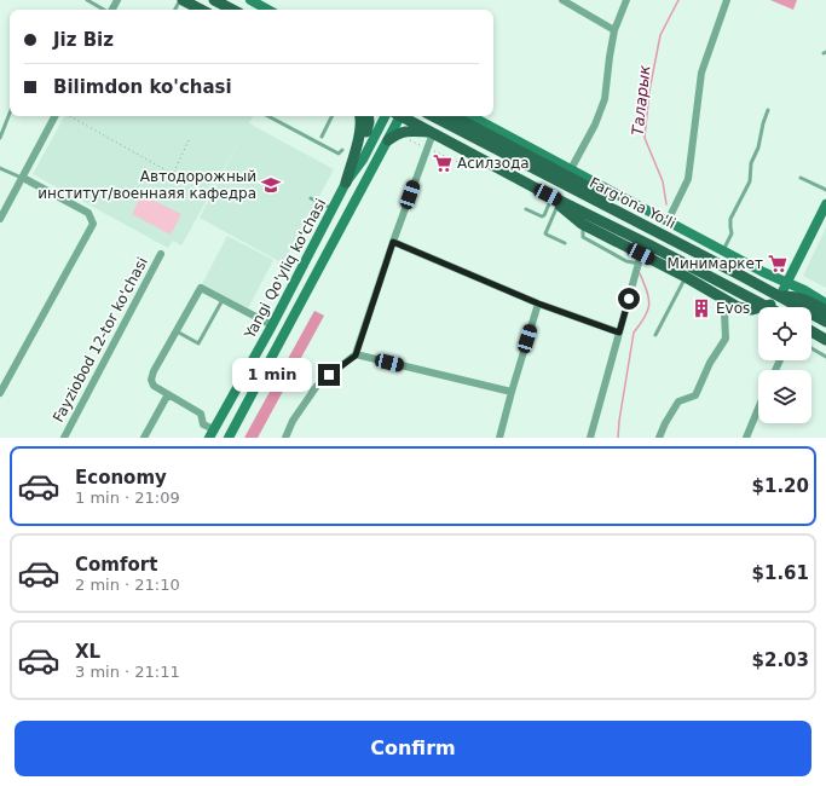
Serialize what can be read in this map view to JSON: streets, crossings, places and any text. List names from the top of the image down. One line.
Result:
{"streets":{"main road":["Farg'ona Yo'li","Yangi Qo'yliq ko'chasi"],"street":["Fayziobod 12-tor ko'chasi"]},"water":["Таларык"],"places":{"supermarket":["Асилзода","Минимаркет"],"school or university":["Автодорожный институт/военнаяя кафедра"],"building":["Evos"]},"page":{"banner":["Jiz Biz","Bilimdon ko'chasi"],"bubble":"1 min","list":[{"name":"Economy","note":"1 min · 21:09","value":"$1.20"},{"name":"Comfort","note":"2 min · 21:10","value":"$1.61"},{"name":"XL","note":"3 min · 21:11","value":"$2.03"}],"buttons":"Confirm"}}
